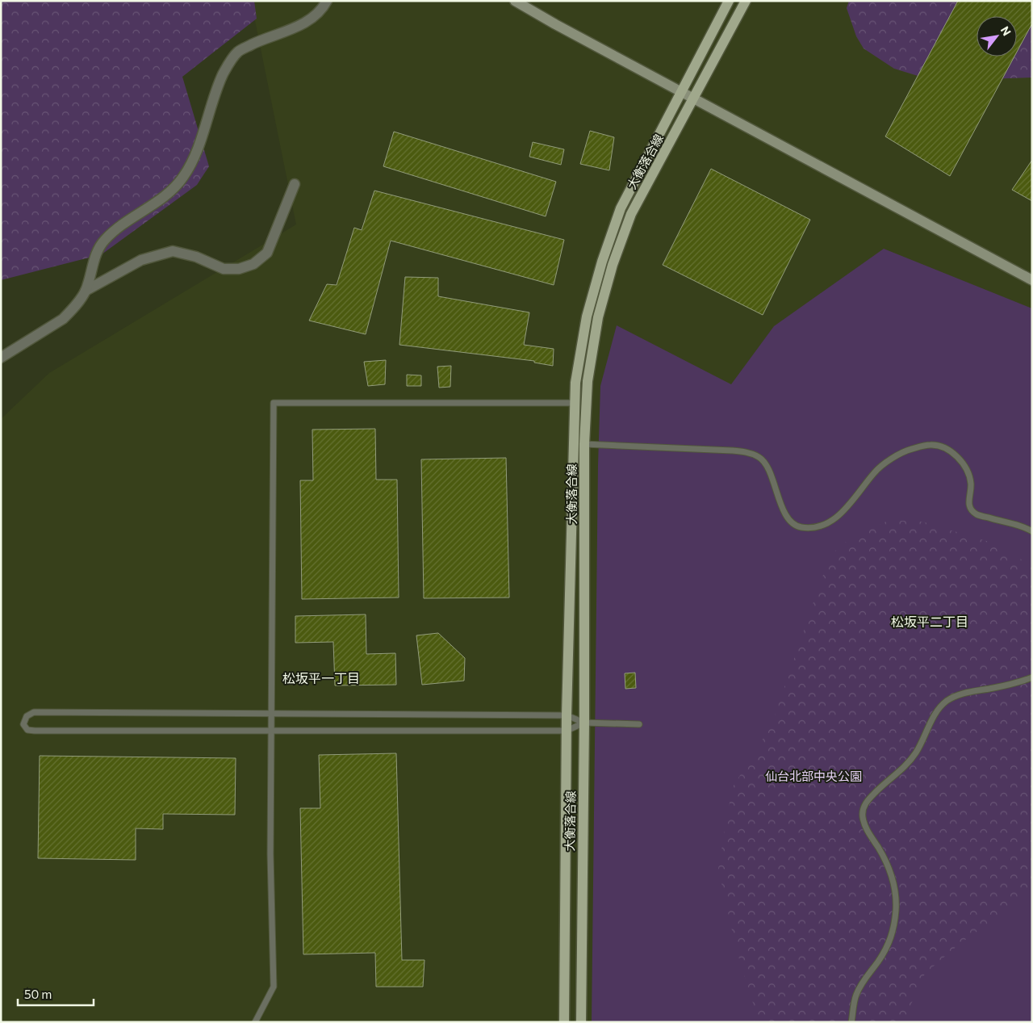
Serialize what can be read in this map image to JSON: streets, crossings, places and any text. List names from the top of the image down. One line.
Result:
{"streets":{"main road":["大衡落合線"]},"districts":["松坂平二丁目","松坂平一丁目"],"parks":["仙台北部中央公園"],"scale_bar":"50 m","north":"top right"}
